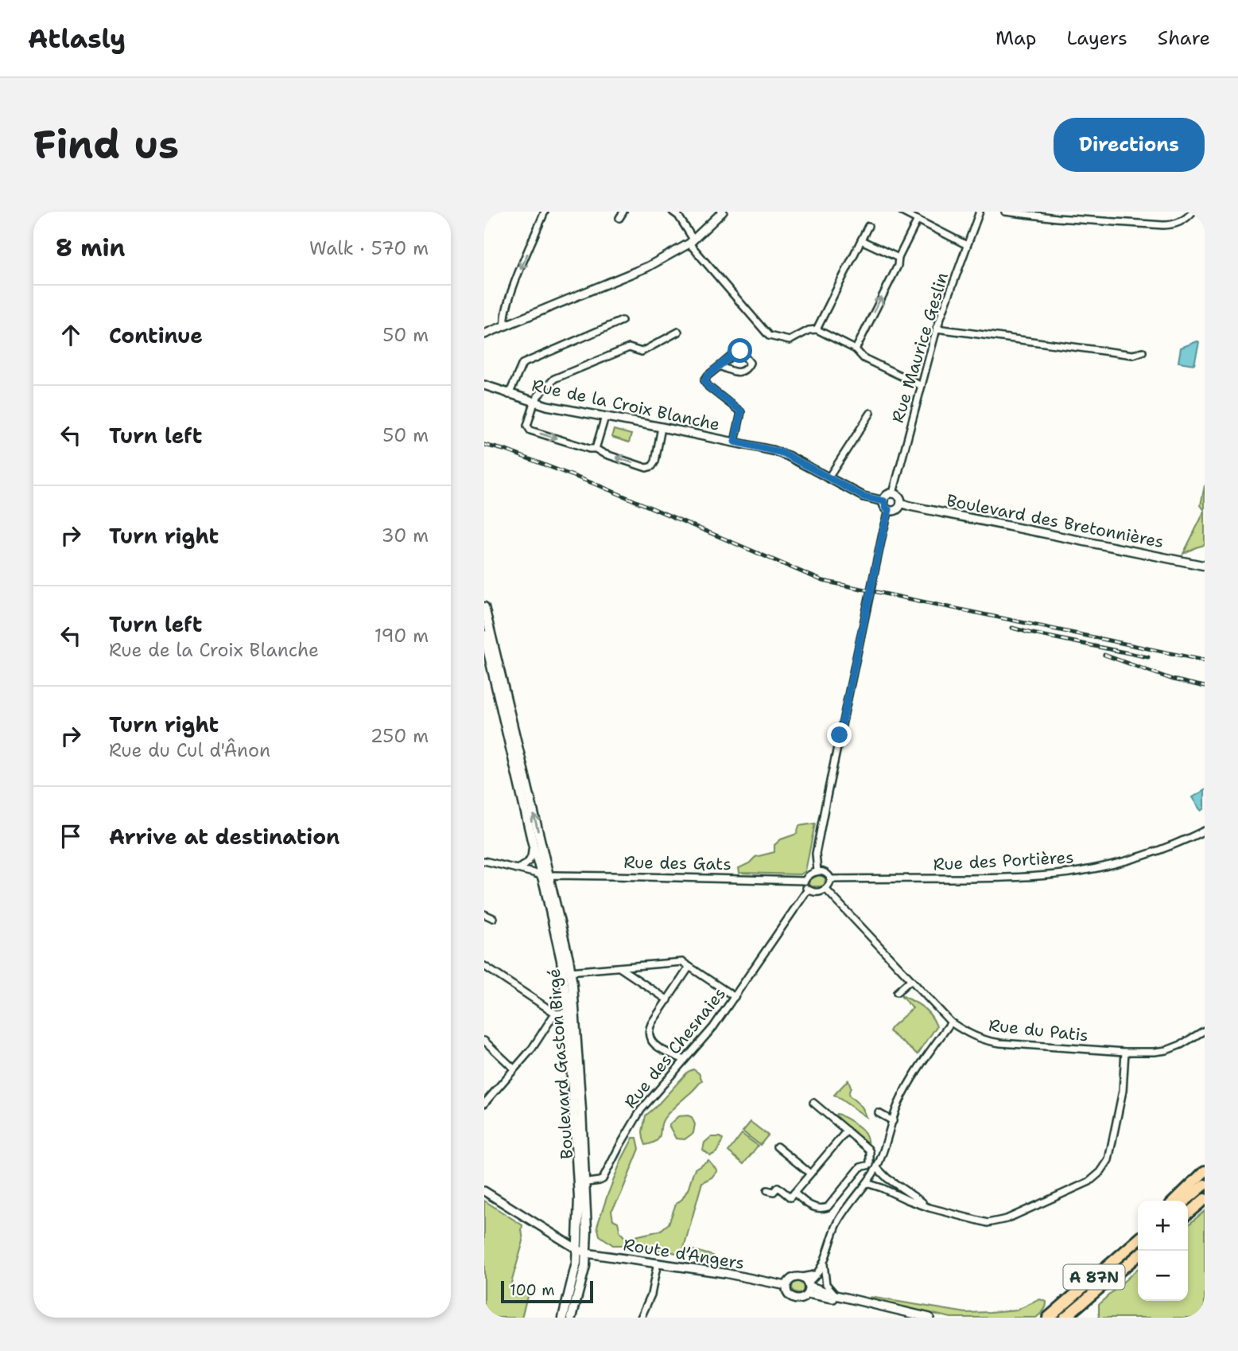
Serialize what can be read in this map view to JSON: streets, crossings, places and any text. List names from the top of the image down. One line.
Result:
{"streets":{"highway":["A 87N"],"main road":["Boulevard Gaston Birgé"],"street":["Rue Maurice Geslin","Rue de la Croix Blanche","Boulevard des Bretonnières","Rue des Portières","Rue des Gats","Rue du Patis","Rue des Chesnaies","Route d’Angers"]},"crossings":[["Rue Maurice Geslin","Rue de la Croix Blanche"],["Rue Maurice Geslin","Boulevard des Bretonnières"],["Rue de la Croix Blanche","Boulevard des Bretonnières"],["Rue des Portières","Rue des Gats"],["Rue des Portières","Rue du Patis"],["Rue des Portières","Rue des Chesnaies"],["Rue des Gats","Rue du Patis"],["Rue des Gats","Rue des Chesnaies"],["Rue des Gats","Boulevard Gaston Birgé"],["Rue du Patis","Rue des Chesnaies"],["Rue des Chesnaies","Boulevard Gaston Birgé"],["Boulevard Gaston Birgé","Route d’Angers"]],"scale_bar":"100 m","page":{"header":"Atlasly","nav":["Map","Layers","Share"],"buttons":"Directions","title":"Find us","heading":["8 min","Walk · 570 m"],"list":[["Continue","50 m"],["Turn left","50 m"],["Turn right","30 m"],["Turn left","Rue de la Croix Blanche","190 m"],["Turn right","Rue du Cul d'Ânon","250 m"],"Arrive at destination"],"map_buttons":["+","−"],"scale":"100 m"}}
